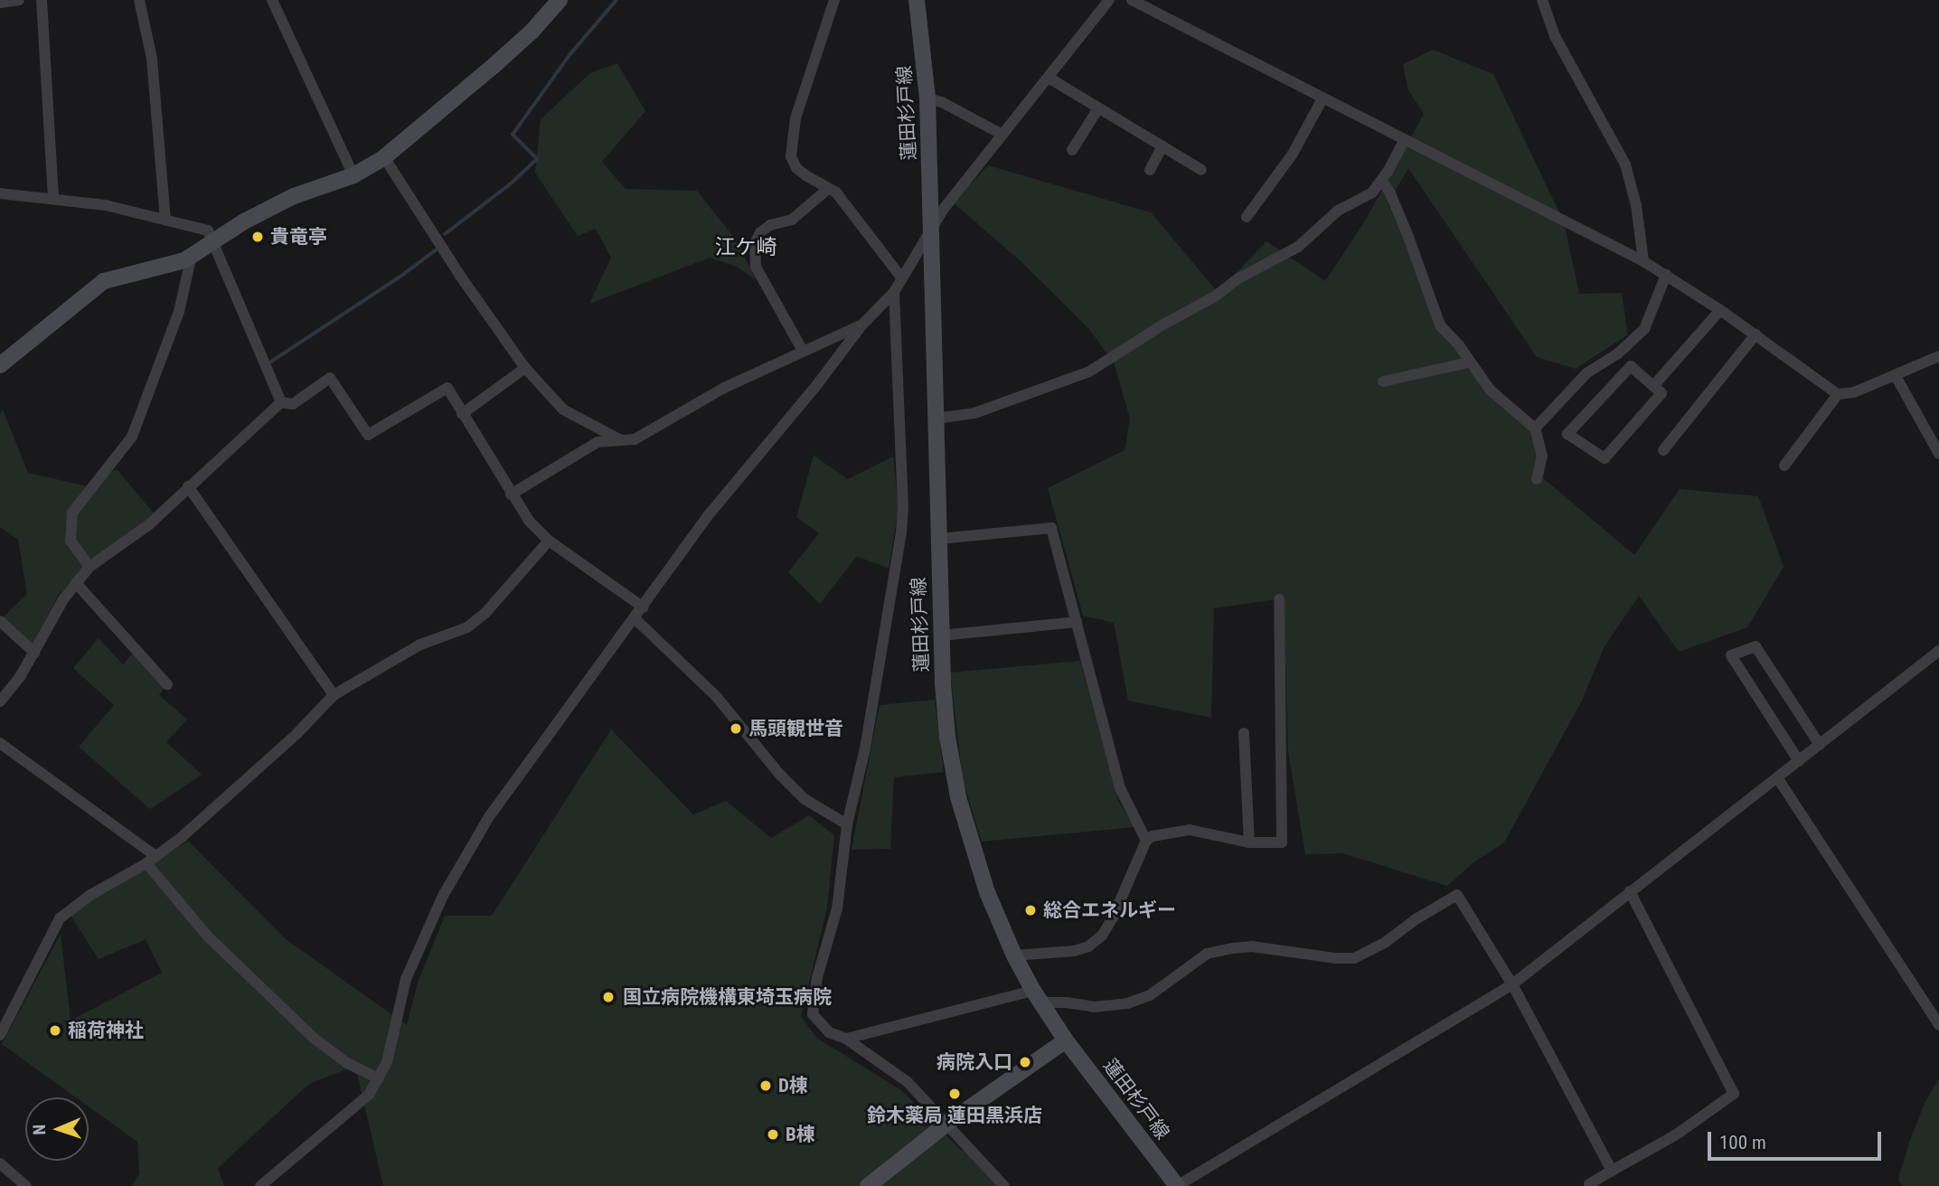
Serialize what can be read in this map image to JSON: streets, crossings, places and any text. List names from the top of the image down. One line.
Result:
{"streets":{"main road":["蓮田杉戸線"]},"districts":["江ケ崎"],"places":["貴竜亭","馬頭観世音","総合エネルギー","国立病院機構東埼玉病院","稲荷神社","病院入口","D棟","鈴木薬局 蓮田黒浜店","B棟"],"scale_bar":"100 m","north":"left"}
